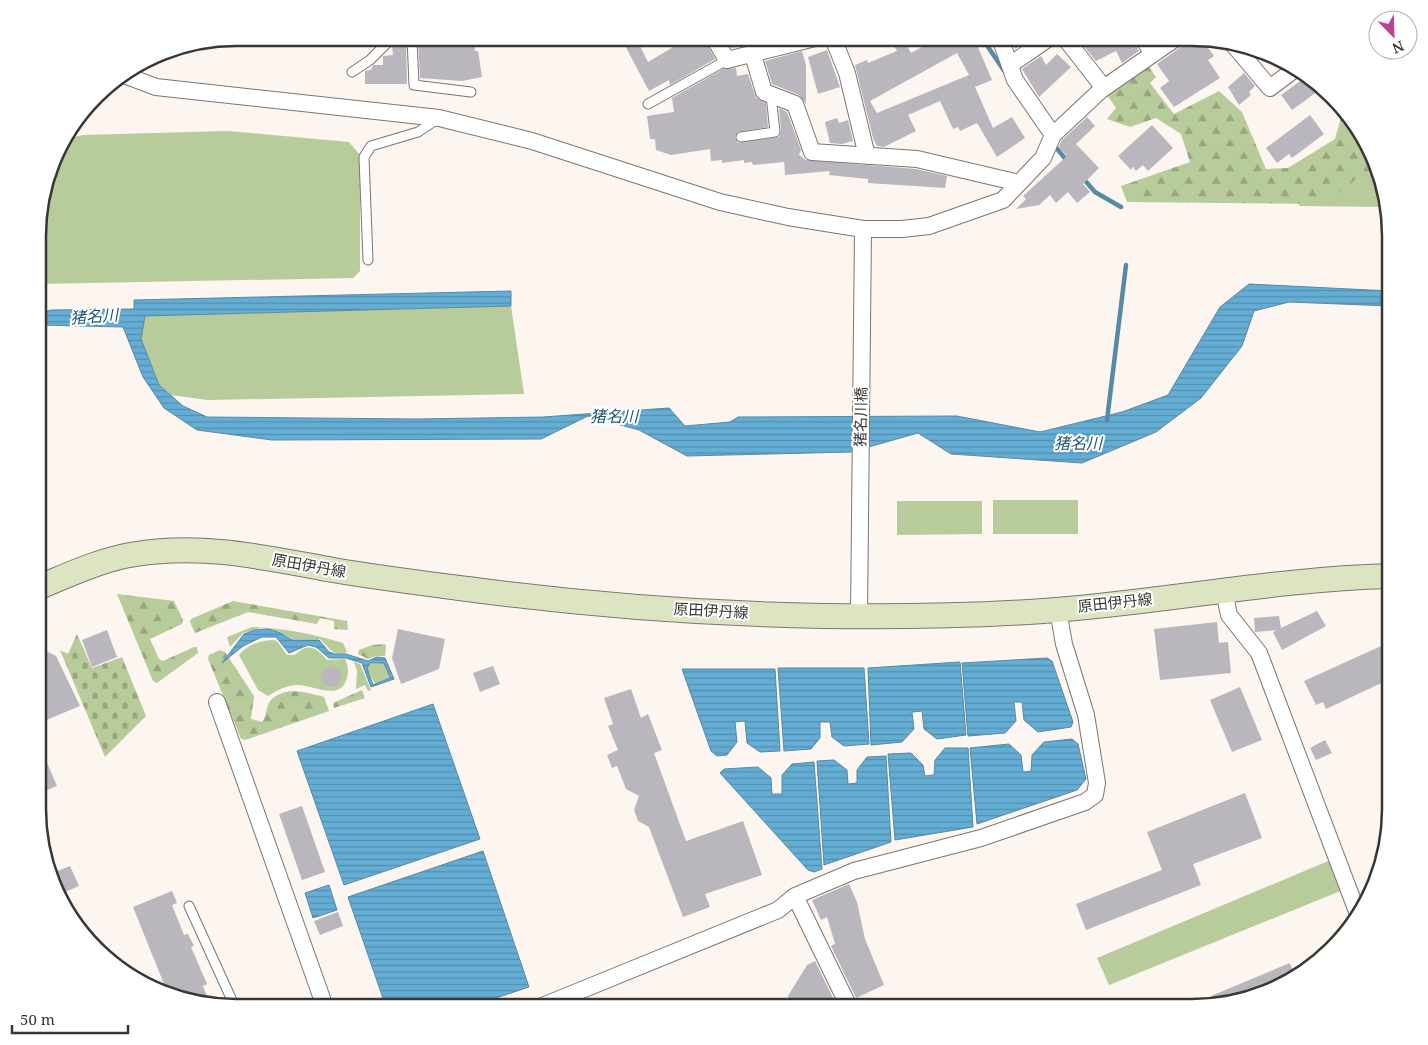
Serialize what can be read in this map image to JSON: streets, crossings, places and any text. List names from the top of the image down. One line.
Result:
{"streets":{"street":["猪名川橋","原田伊丹線"]},"crossings":[["猪名川橋","原田伊丹線"]],"water":["猪名川"],"scale_bar":"50 m","north":"bottom right"}
